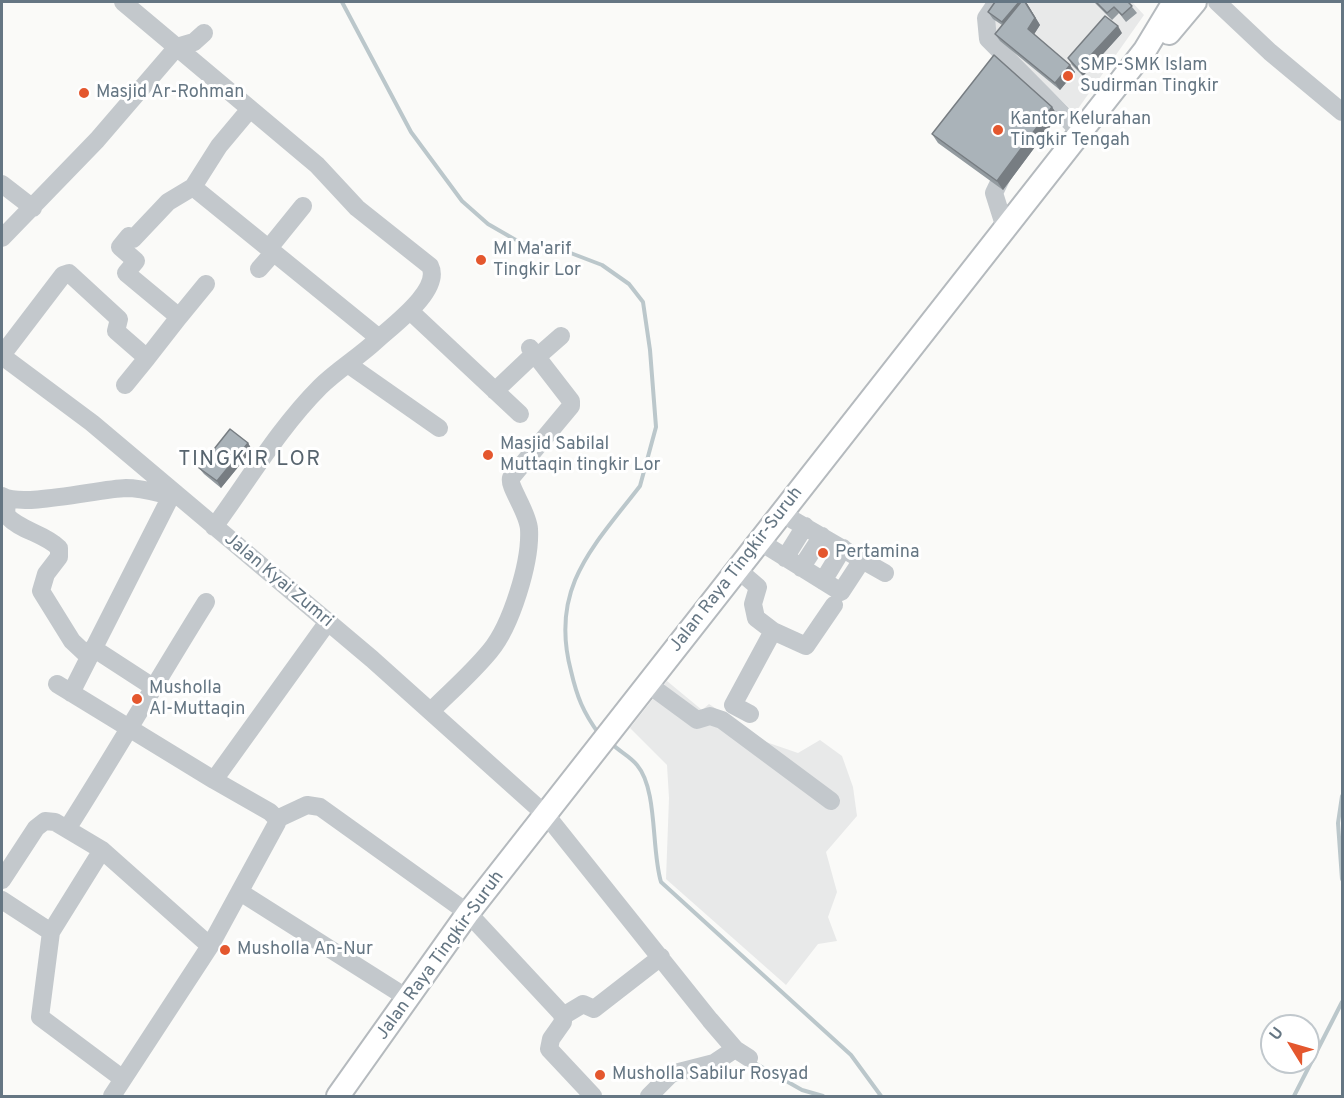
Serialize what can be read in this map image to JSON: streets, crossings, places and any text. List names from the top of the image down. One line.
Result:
{"streets":{"main road":["Jalan Raya Tingkir-Suruh"],"street":["Jalan Kyai Zumri"]},"crossings":[["Jalan Raya Tingkir-Suruh","Jalan Kyai Zumri"]],"districts":["TINGKIR LOR"],"places":["SMP-SMK Islam Sudirman Tingkir","Masjid Ar-Rohman","Kantor Kelurahan Tingkir Tengah","MI Ma'arif Tingkir Lor","Masjid Sabilal Muttaqin tingkir Lor","Pertamina","Musholla Al-Muttaqin","Musholla An-Nur","Musholla Sabilur Rosyad"],"north":"top left"}
